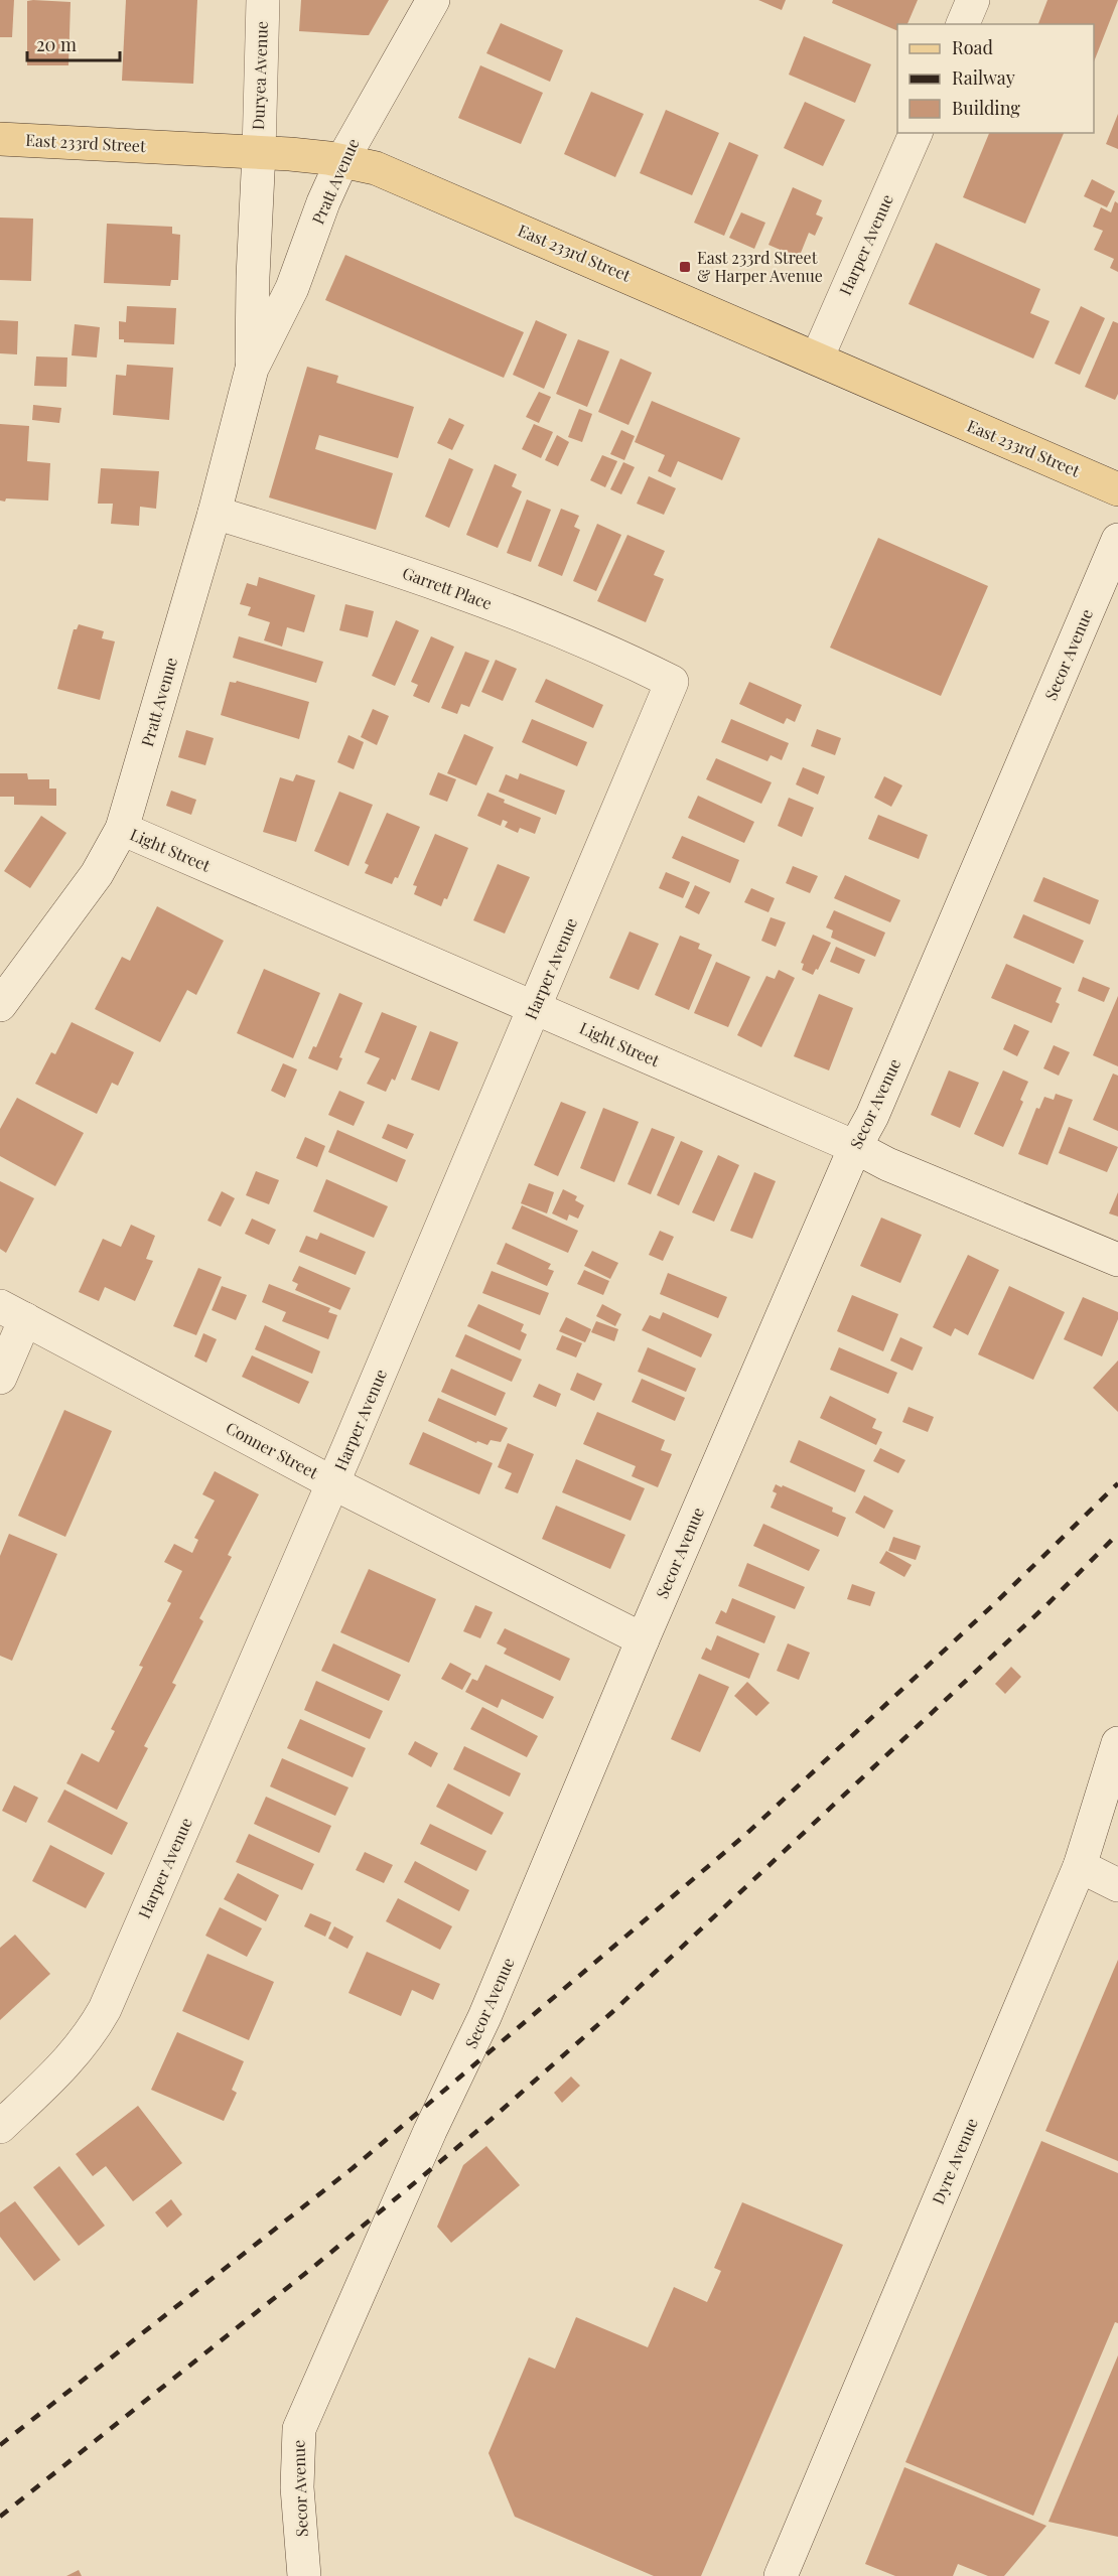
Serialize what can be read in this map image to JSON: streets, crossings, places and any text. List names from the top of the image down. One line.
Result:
{"streets":{"main road":["East 233rd Street"],"street":["Duryea Avenue","Pratt Avenue","Harper Avenue","Garrett Place","Secor Avenue","Light Street","Conner Street","Dyre Avenue"]},"crossings":[["Duryea Avenue","East 233rd Street"],["Duryea Avenue","Pratt Avenue"],["East 233rd Street","Pratt Avenue"],["East 233rd Street","Harper Avenue"],["Pratt Avenue","Garrett Place"],["Pratt Avenue","Light Street"],["Harper Avenue","Garrett Place"],["Harper Avenue","Light Street"],["Harper Avenue","Conner Street"],["Secor Avenue","Light Street"],["Secor Avenue","Conner Street"]],"places":{"transit":["East 233rd Street & Harper Avenue"]},"legend":["Road","Railway","Building"],"scale_bar":"20 m"}
